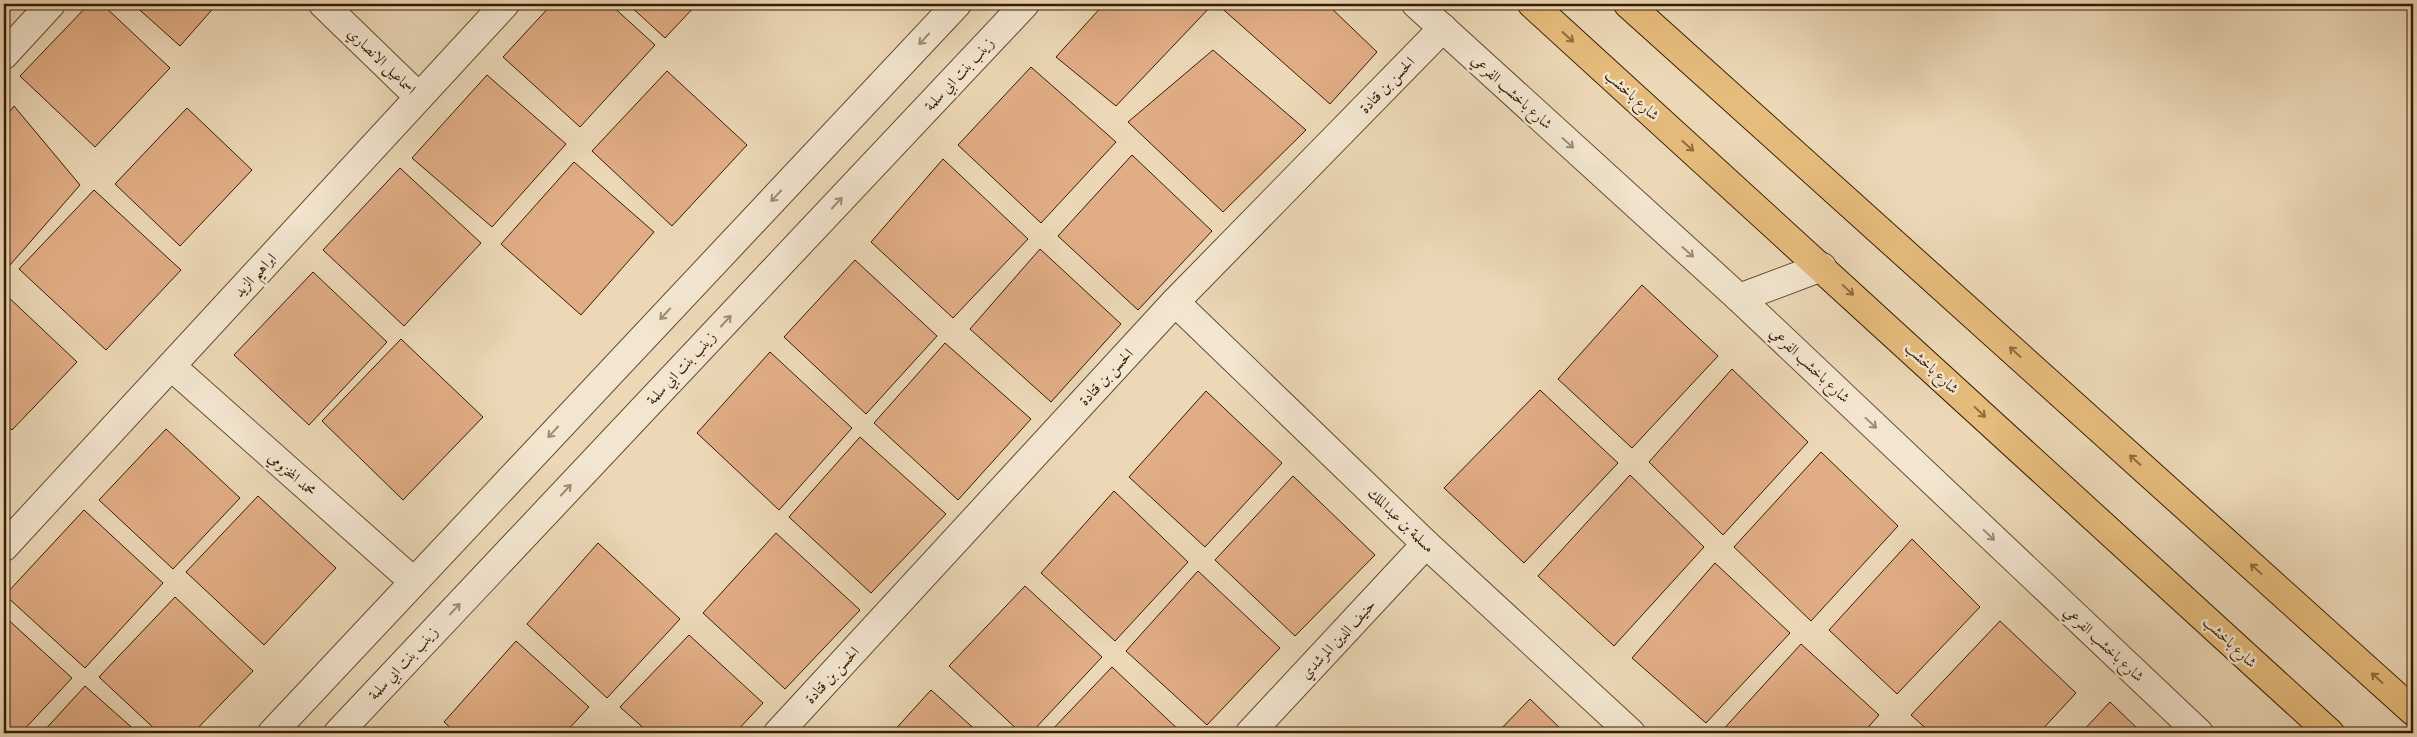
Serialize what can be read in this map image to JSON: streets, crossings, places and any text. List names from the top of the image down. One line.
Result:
{"streets":{"main road":["شارع باخشب"],"street":["اسماعيل الانصاري","زينب بنت ابي سلمة","الحسن بن قتادة","شارع باخشب الفرعي","ابراهيم الزيد","محمد المخزومي","مسلمة بن عبدالملك","حنيف الدين المرشدي"]},"crossings":[["اسماعيل الانصاري","ابراهيم الزيد"],["الحسن بن قتادة","شارع باخشب الفرعي"],["الحسن بن قتادة","مسلمة بن عبدالملك"],["ابراهيم الزيد","محمد المخزومي"],["مسلمة بن عبدالملك","حنيف الدين المرشدي"]],"one_way":["شارع باخشب الفرعي"]}
